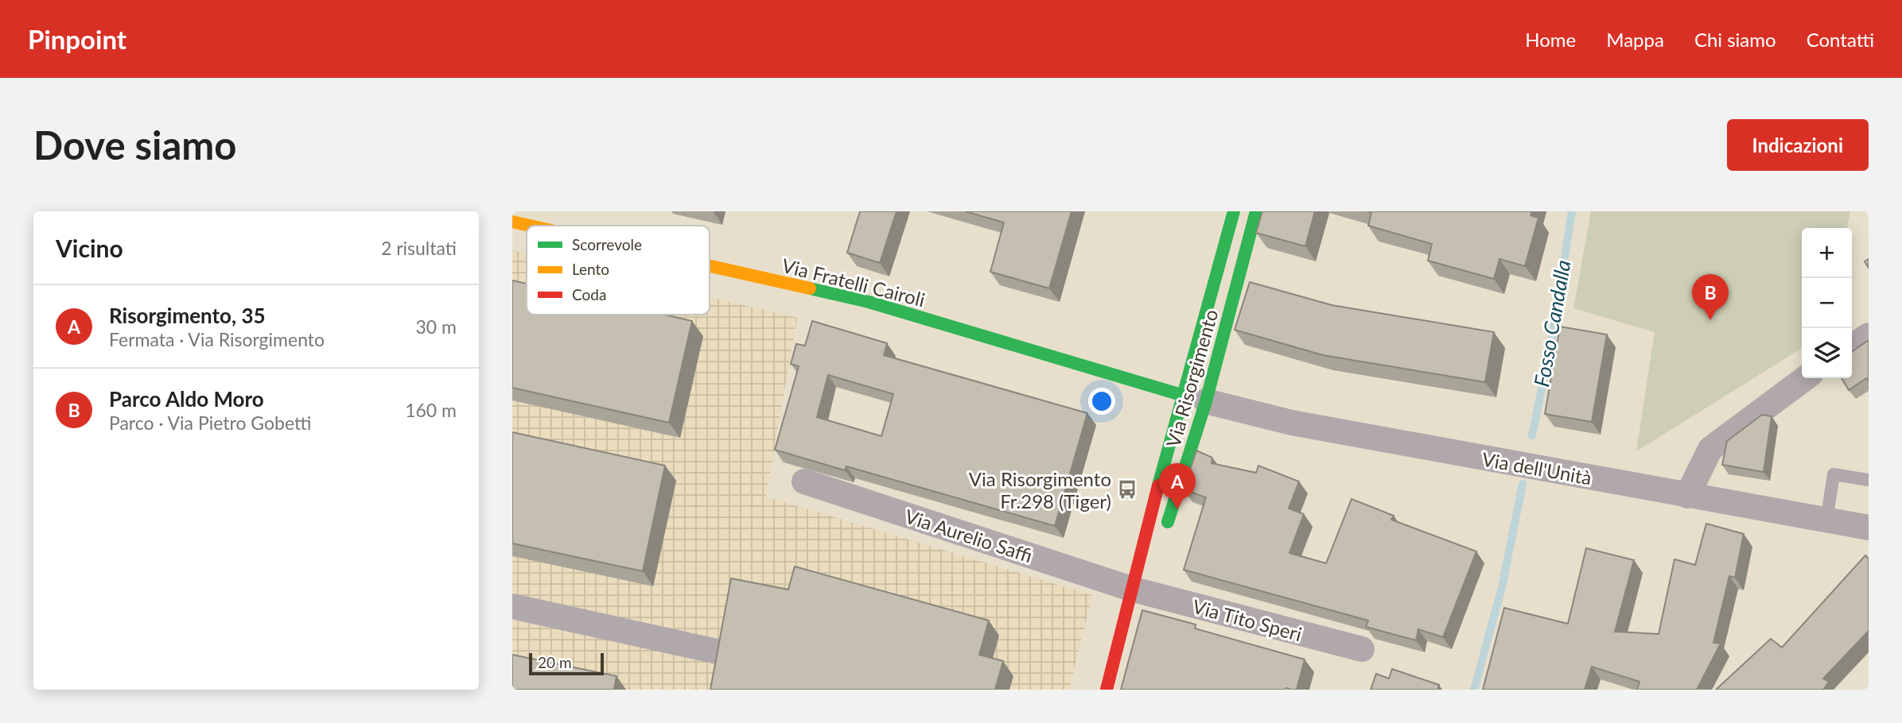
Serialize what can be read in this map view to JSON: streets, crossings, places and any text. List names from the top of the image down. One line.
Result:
{"streets":{"main road":["Via Fratelli Cairoli","Via Risorgimento"],"street":["Via dell'Unità","Via Aurelio Saffi","Via Tito Speri"]},"crossings":[["Via Fratelli Cairoli","Via Risorgimento"],["Via Risorgimento","Via dell'Unità"],["Via Risorgimento","Via Aurelio Saffi"],["Via Risorgimento","Via Tito Speri"],["Via Aurelio Saffi","Via Tito Speri"]],"water":["Fosso Candalla"],"places":{"bus stop":["Via Risorgimento Fr.298 (Tiger)"]},"legend":["Scorrevole","Lento","Coda"],"scale_bar":"20 m","page":{"header":"Pinpoint","nav":["Home","Mappa","Chi siamo","Contatti"],"buttons":"Indicazioni","title":"Dove siamo","heading":["Vicino","2 risultati"],"map_buttons":["+","−"],"pins":["B","A"],"list":[{"mark":"A","name":"Risorgimento, 35","note":"Fermata · Via Risorgimento","value":"30 m"},{"mark":"B","name":"Parco Aldo Moro","note":"Parco · Via Pietro Gobetti","value":"160 m"}],"scale":"20 m"}}
